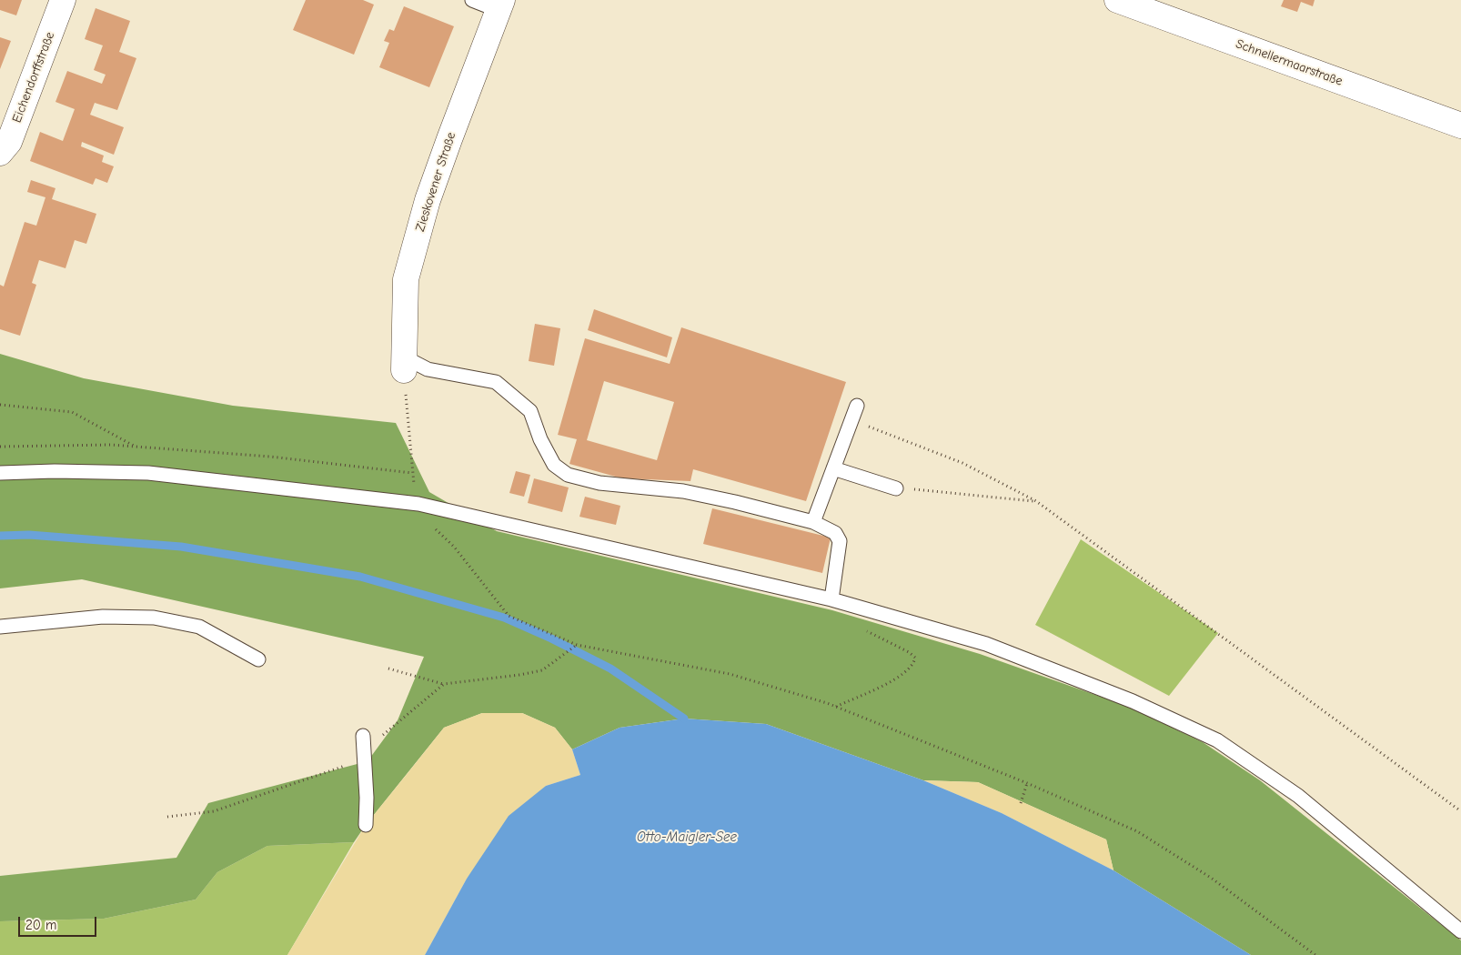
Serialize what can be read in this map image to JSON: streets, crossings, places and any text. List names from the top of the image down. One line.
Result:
{"streets":{"street":["Schnellermaarstraße","Eichendorffstraße","Zieskovener Straße"]},"water":["Otto-Maigler-See"],"scale_bar":"20 m"}
